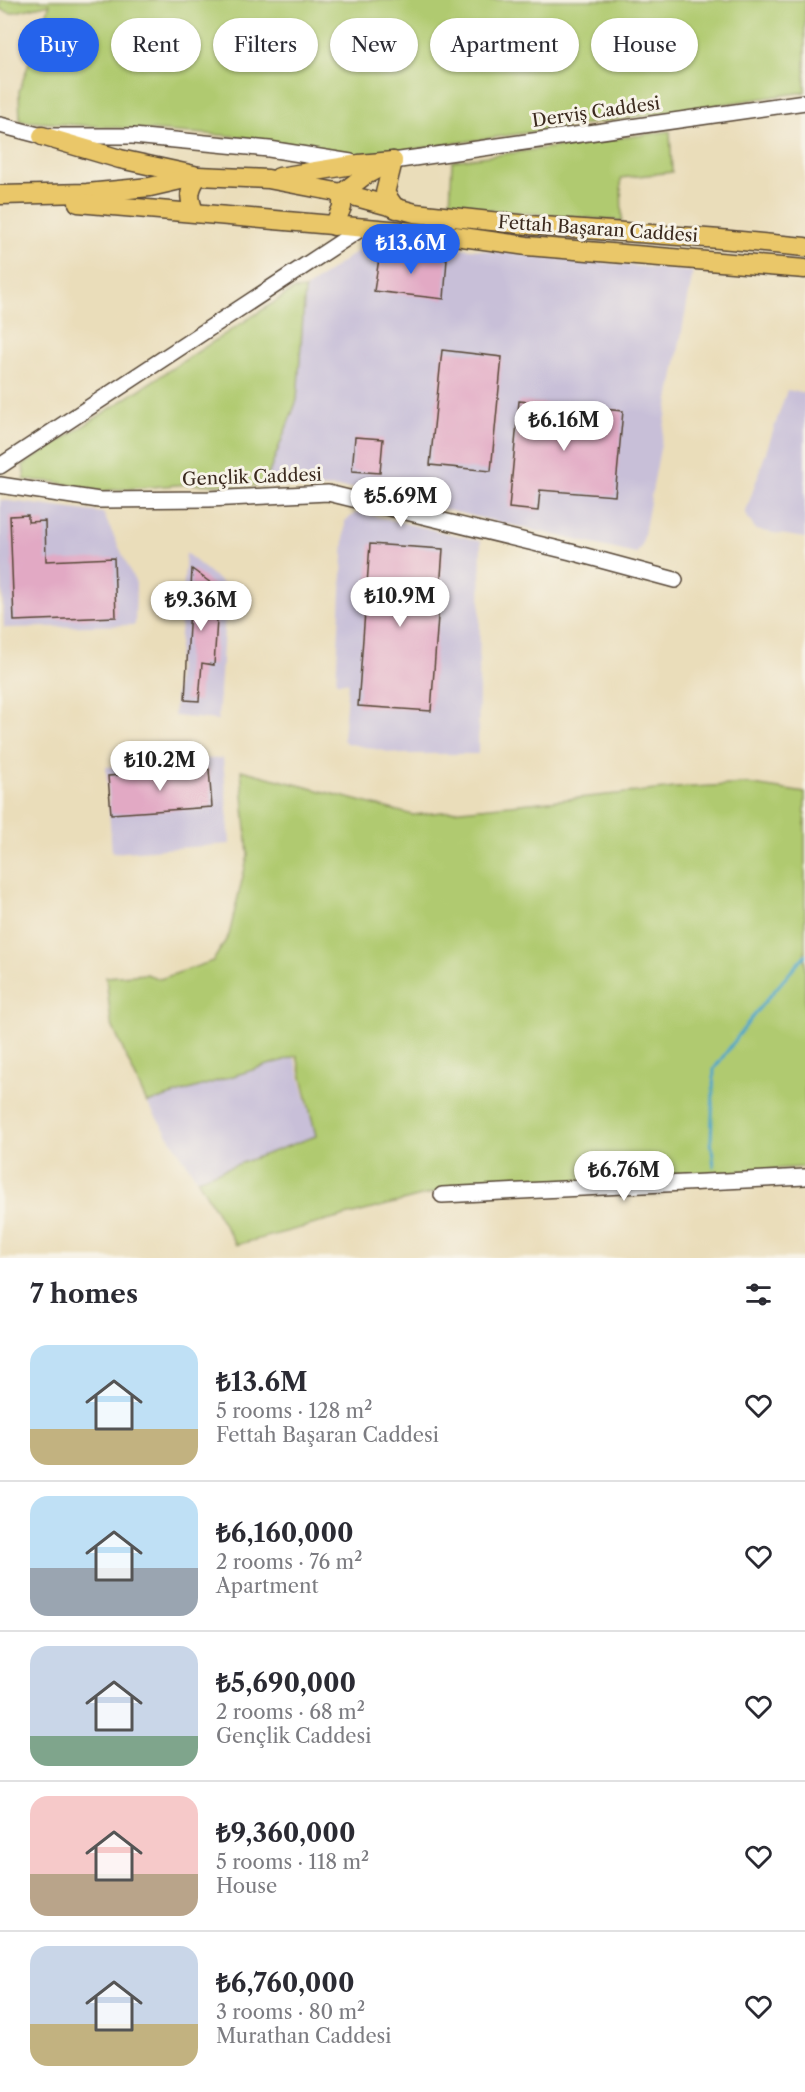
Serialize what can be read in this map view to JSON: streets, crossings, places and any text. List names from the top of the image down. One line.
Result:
{"streets":{"main road":["Fettah Başaran Caddesi"],"street":["Derviş Caddesi","Gençlik Caddesi"]},"page":{"chip":["Buy","Rent","Filters","New","Apartment","House"],"price":["₺13.6M","₺6.16M","₺5.69M","₺10.9M","₺9.36M","₺10.2M","₺6.76M"],"heading":"7 homes","list":[{"name":"₺13.6M","note":"5 rooms · 128 m² · Fettah Başaran Caddesi"},{"name":"₺6,160,000","note":"2 rooms · 76 m² · Apartment"},{"name":"₺5,690,000","note":"2 rooms · 68 m² · Gençlik Caddesi"},{"name":"₺9,360,000","note":"5 rooms · 118 m² · House"},{"name":"₺6,760,000","note":"3 rooms · 80 m² · Murathan Caddesi"}]}}
